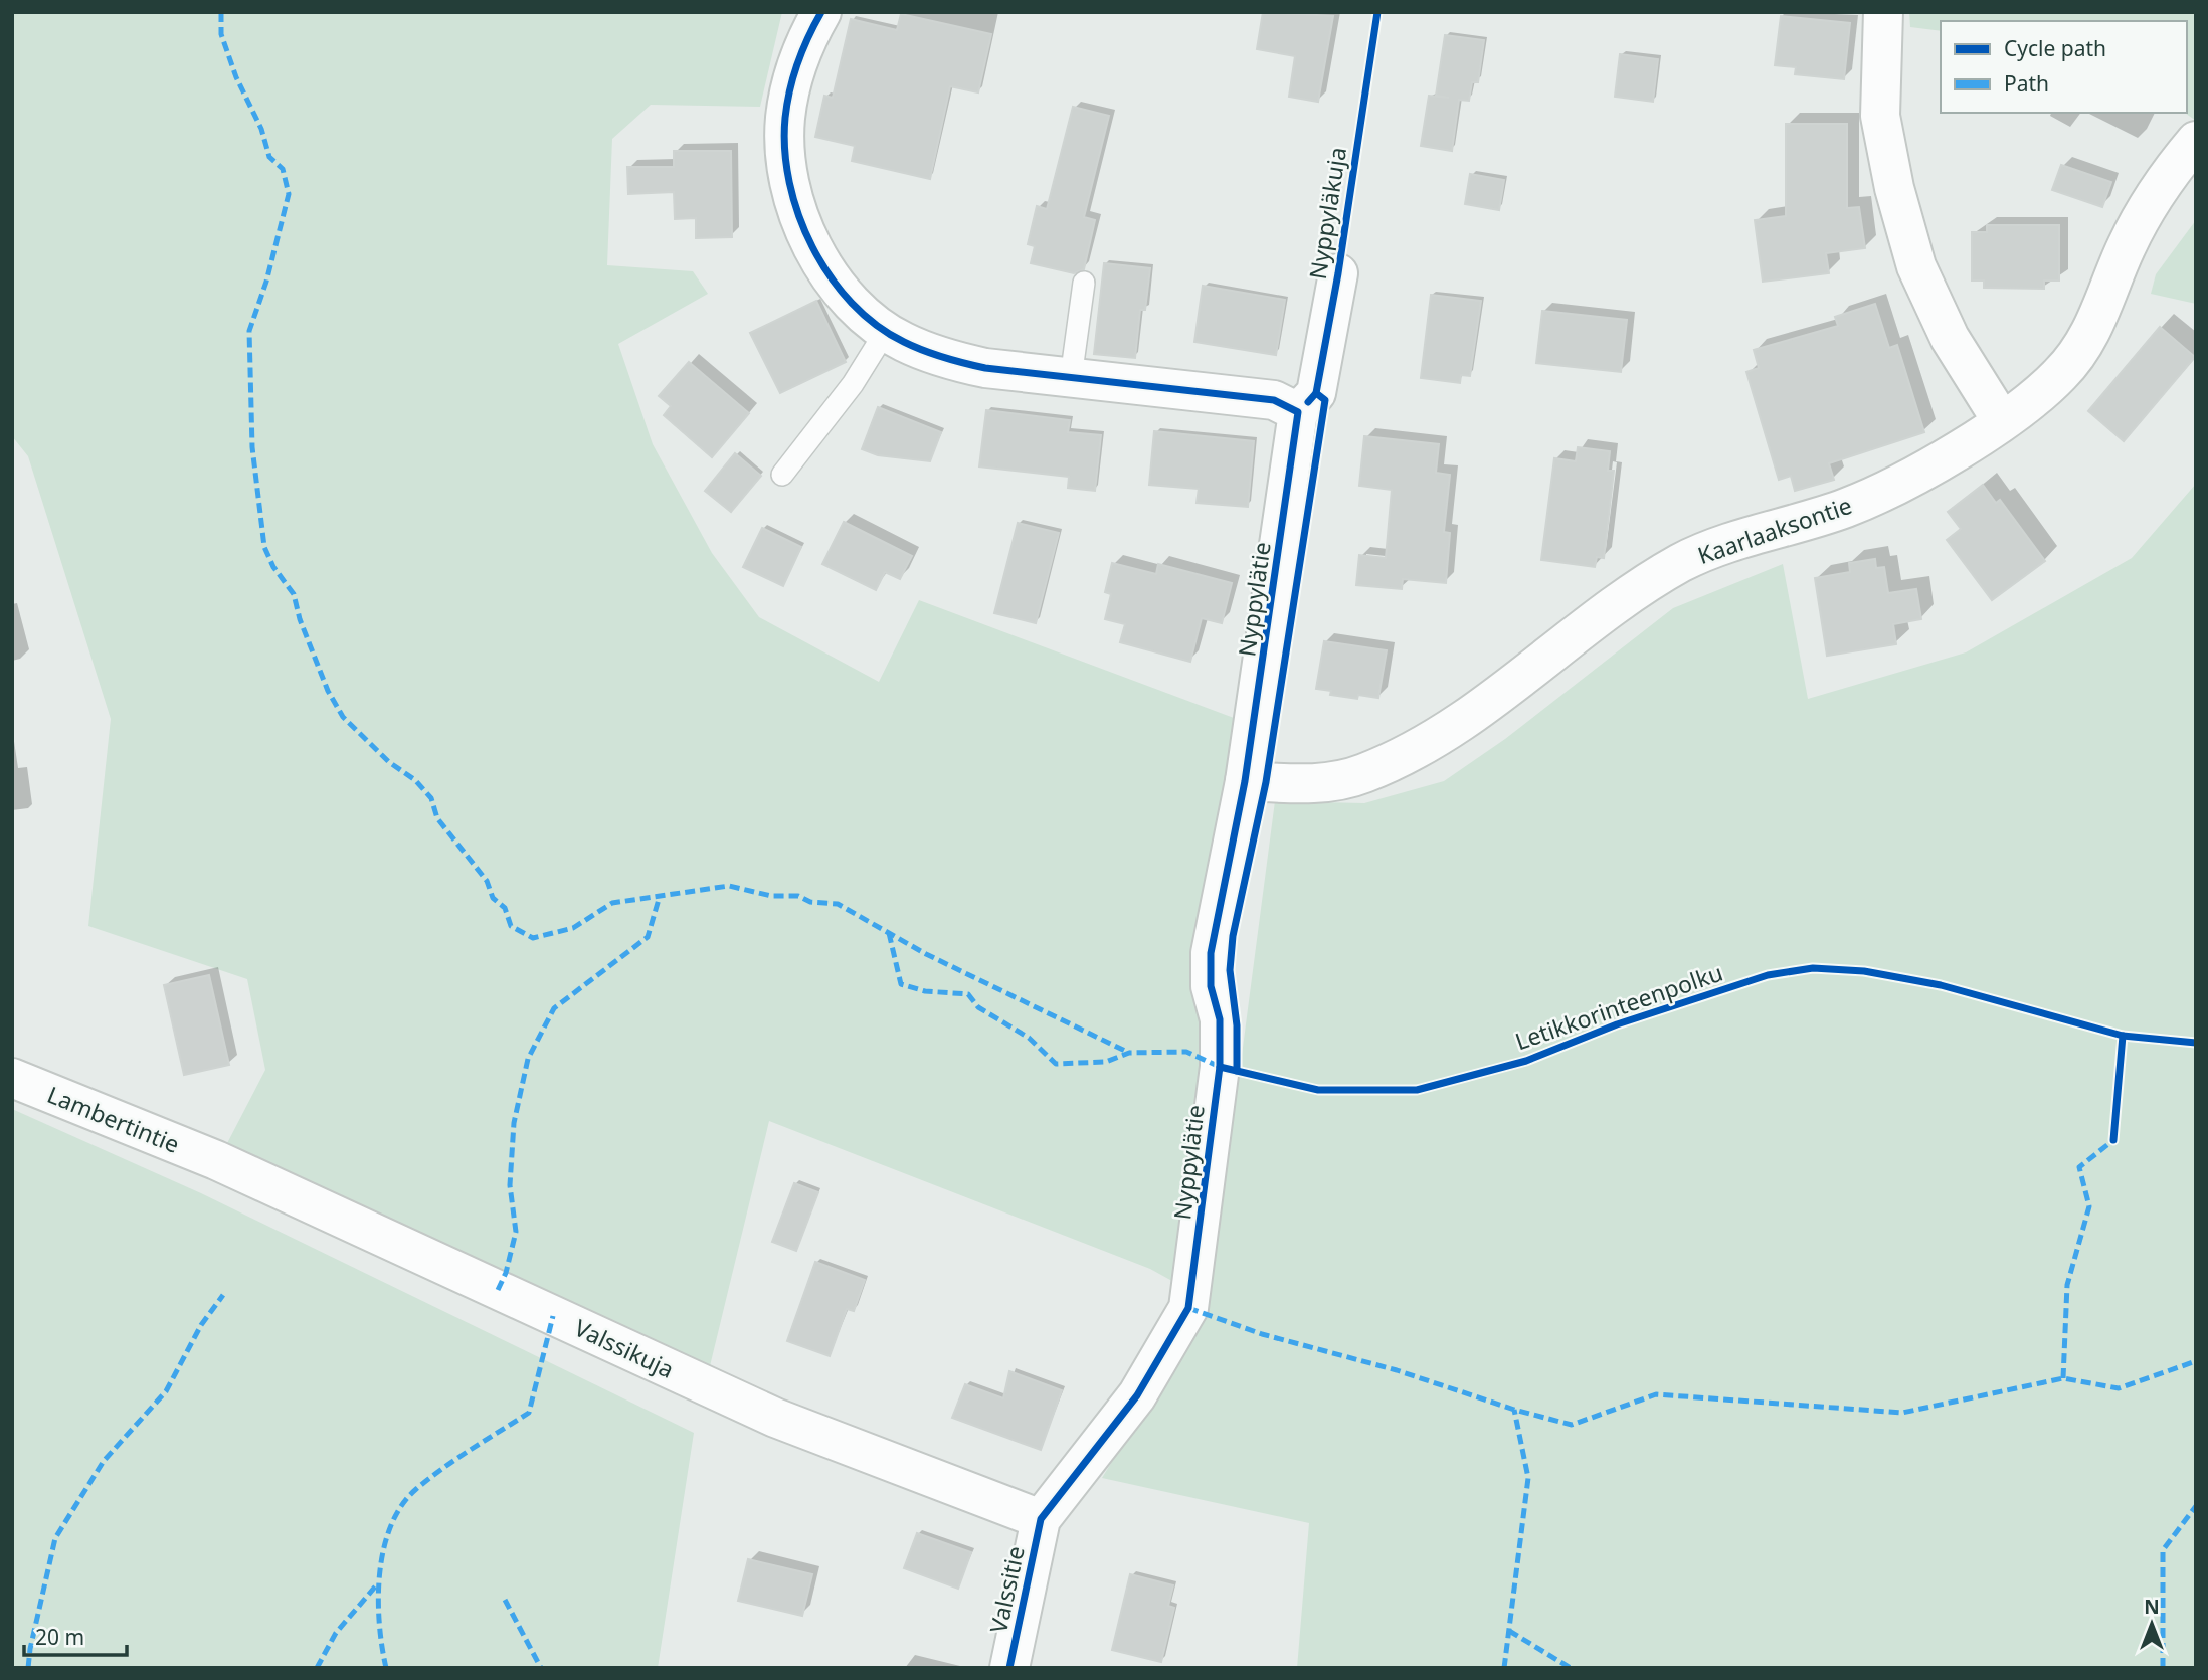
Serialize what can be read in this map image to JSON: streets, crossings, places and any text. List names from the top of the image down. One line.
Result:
{"streets":{"street":["Nyppyläkuja","Kaarlaaksontie","Nyppylätie","Lambertintie","Valssikuja","Valssitie"],"cycle path":["Letikkorinteenpolku"]},"crossings":[["Nyppyläkuja","Nyppylätie"],["Kaarlaaksontie","Nyppylätie"],["Nyppylätie","Valssikuja"],["Nyppylätie","Valssitie"],["Lambertintie","Valssikuja"],["Valssikuja","Valssitie"]],"legend":["Cycle path","Path"],"scale_bar":"20 m","north":"top"}
